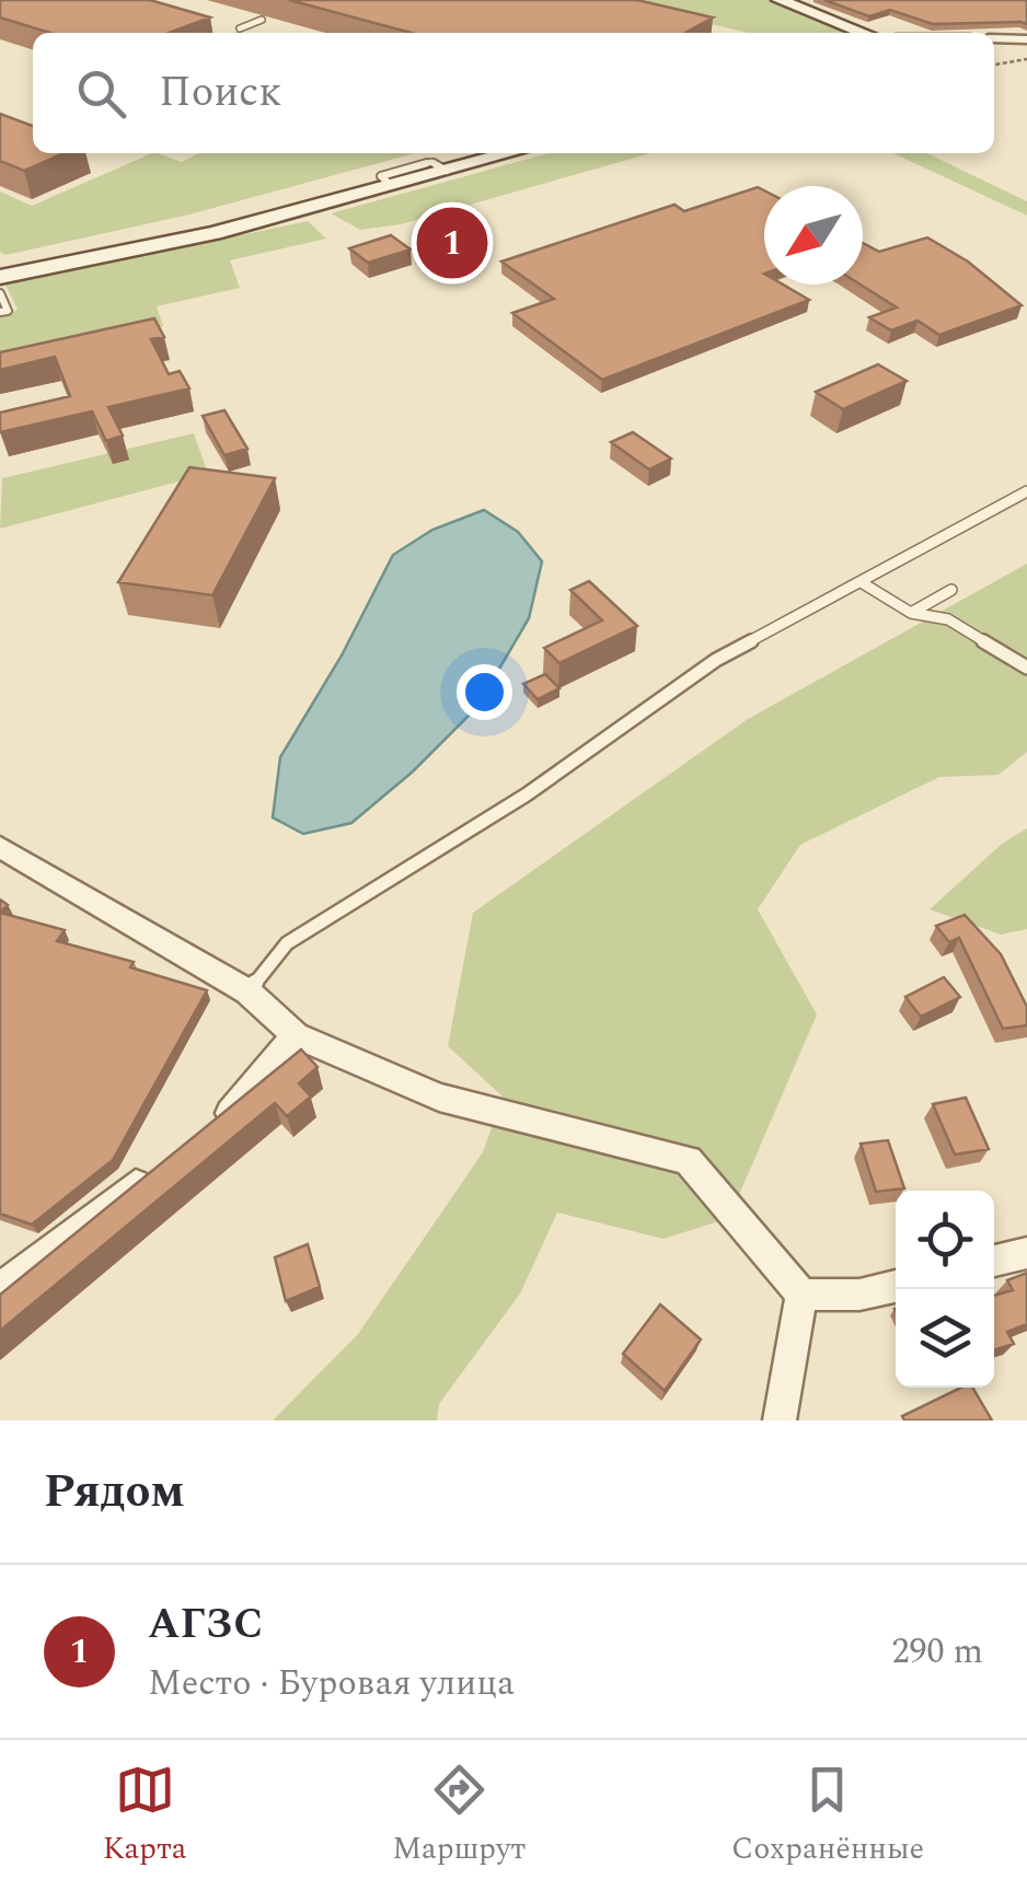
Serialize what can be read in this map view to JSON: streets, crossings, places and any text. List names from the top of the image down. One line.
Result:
{"north":"bottom left","page":{"search":"Поиск","pins":"1","heading":"Рядом","list":[{"mark":"1","name":"АГЗС","note":"Место · Буровая улица","value":"290 m"}],"nav":["Карта","Маршрут","Сохранённые"]}}
